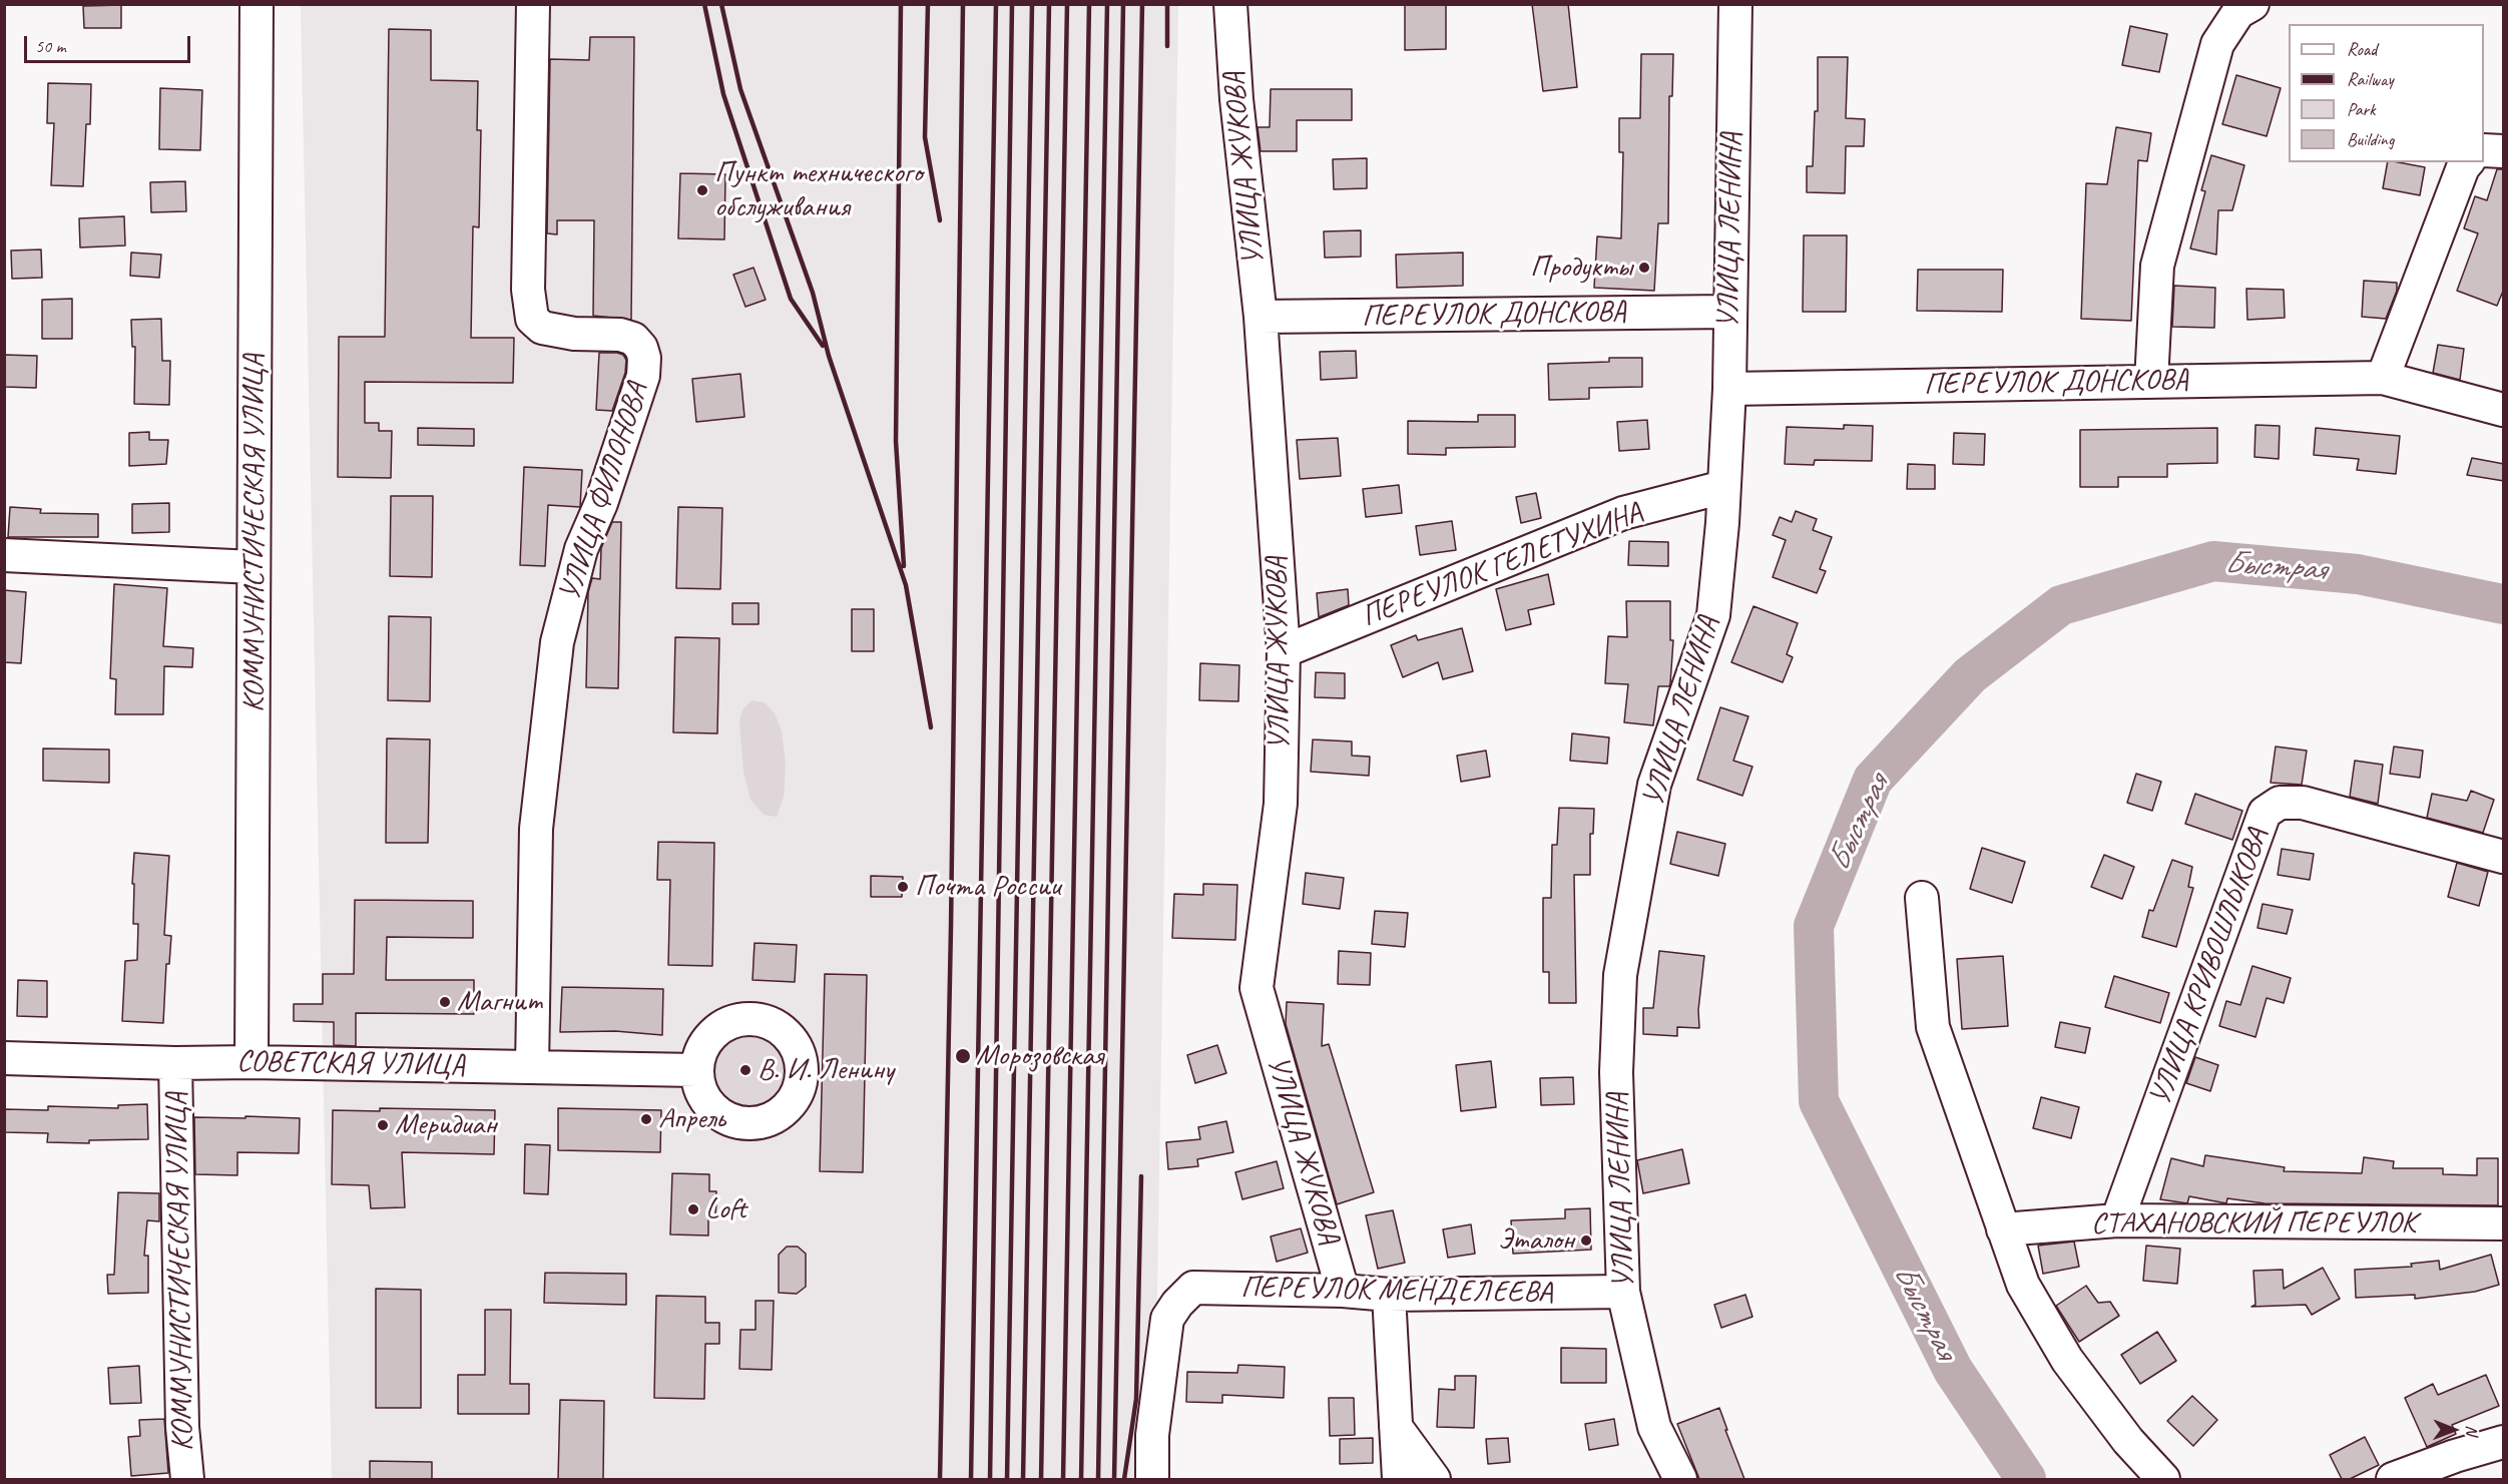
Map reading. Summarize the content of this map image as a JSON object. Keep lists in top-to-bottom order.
{
  "streets": {
    "street": [
      "УЛИЦА ЖУКОВА",
      "УЛИЦА ЛЕНИНА",
      "ПЕРЕУЛОК ДОНСКОВА",
      "УЛИЦА ФИЛОНОВА",
      "КОММУНИСТИЧЕСКАЯ УЛИЦА",
      "ПЕРЕУЛОК ГЕЛЕТУХИНА",
      "УЛИЦА КРИВОШЛЫКОВА",
      "СОВЕТСКАЯ УЛИЦА",
      "СТАХАНОВСКИЙ ПЕРЕУЛОК",
      "ПЕРЕУЛОК МЕНДЕЛЕЕВА"
    ]
  },
  "crossings": [
    ["УЛИЦА ЖУКОВА", "ПЕРЕУЛОК ДОНСКОВА"],
    ["УЛИЦА ЖУКОВА", "ПЕРЕУЛОК ГЕЛЕТУХИНА"],
    ["УЛИЦА ЖУКОВА", "ПЕРЕУЛОК МЕНДЕЛЕЕВА"],
    ["УЛИЦА ЛЕНИНА", "ПЕРЕУЛОК ДОНСКОВА"],
    ["УЛИЦА ЛЕНИНА", "ПЕРЕУЛОК ГЕЛЕТУХИНА"],
    ["УЛИЦА ЛЕНИНА", "ПЕРЕУЛОК МЕНДЕЛЕЕВА"],
    ["УЛИЦА ФИЛОНОВА", "СОВЕТСКАЯ УЛИЦА"],
    ["КОММУНИСТИЧЕСКАЯ УЛИЦА", "СОВЕТСКАЯ УЛИЦА"],
    ["УЛИЦА КРИВОШЛЫКОВА", "СТАХАНОВСКИЙ ПЕРЕУЛОК"]
  ],
  "water": ["Быстрая"],
  "places": [
    "Пункт технического обслуживания",
    "Продукты",
    "Почта России",
    "Магнит",
    "Морозовская",
    "В. И. Ленину",
    "Апрель",
    "Меридиан",
    "Loft",
    "Эталон"
  ],
  "legend": [
    "Road",
    "Railway",
    "Park",
    "Building"
  ],
  "scale_bar": "50 m",
  "north": "right"
}
